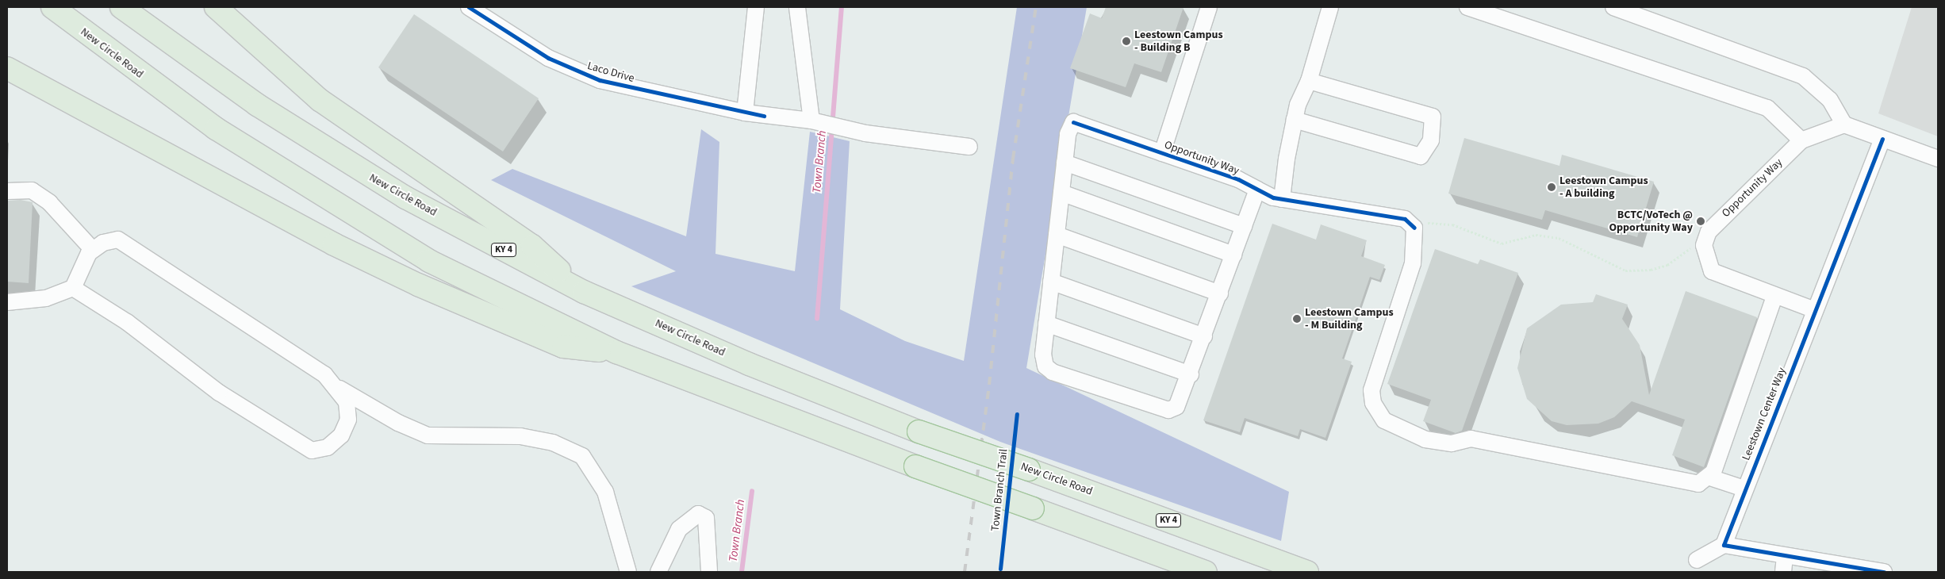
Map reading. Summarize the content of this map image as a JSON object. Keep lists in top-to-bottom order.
{
  "streets": {
    "highway": ["New Circle Road", "KY 4"],
    "street": ["Laco Drive", "Opportunity Way", "Leestown Center Way"],
    "cycle path": ["Town Branch Trail"]
  },
  "water": ["Town Branch"],
  "places": [
    "Leestown Campus - Building B",
    "Leestown Campus - A building",
    "BCTC/VoTech @ Opportunity Way",
    "Leestown Campus - M Building"
  ]
}
